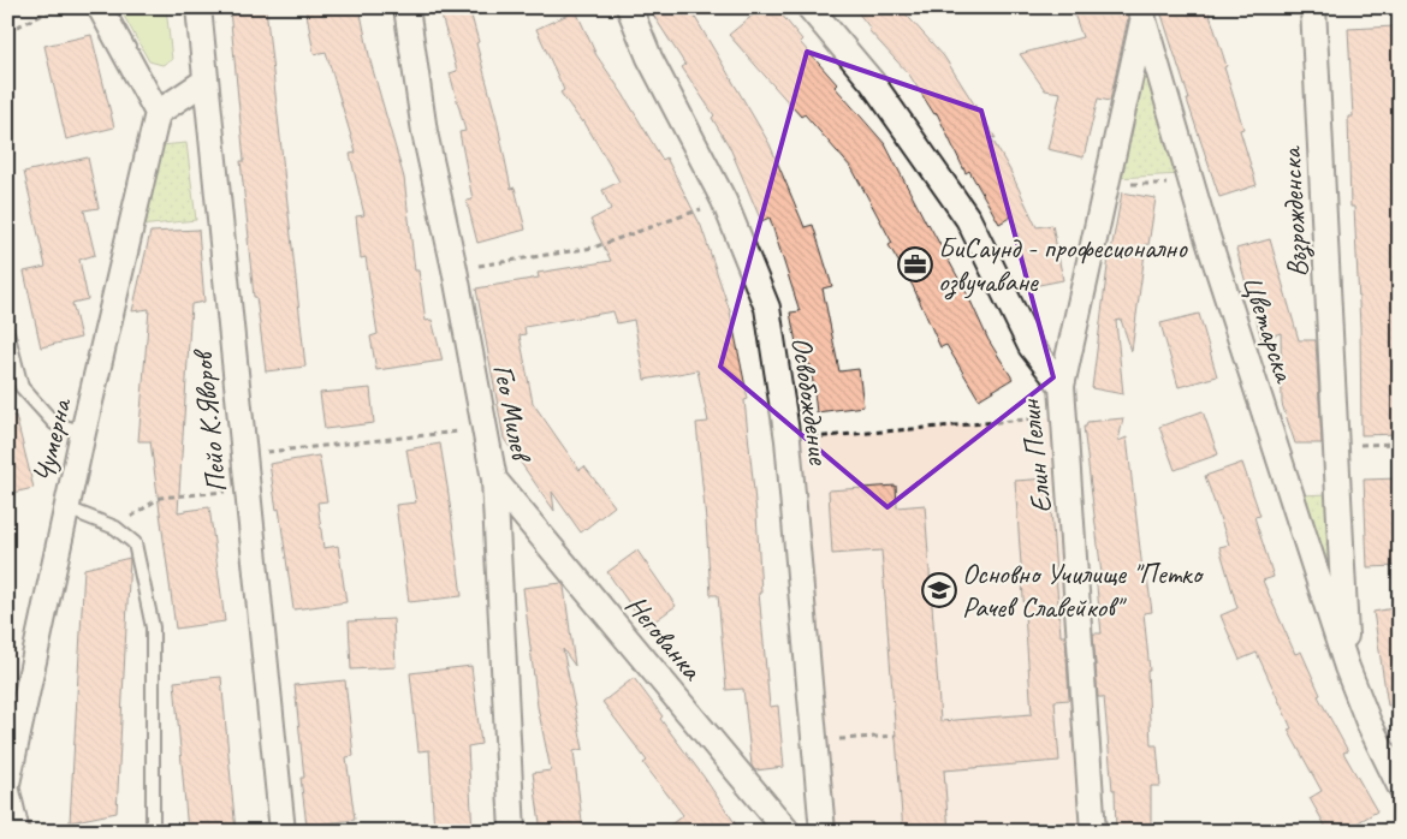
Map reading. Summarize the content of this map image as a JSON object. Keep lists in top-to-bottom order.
{
  "streets": {
    "street": [
      "Възрожденска",
      "Цветарска",
      "Освобождение",
      "Гео Милев",
      "Пейо К.Яворов",
      "Чумерна",
      "Елин Пелин",
      "Негованка"
    ]
  },
  "crossings": [
    ["Възрожденска", "Цветарска"],
    ["Гео Милев", "Негованка"]
  ],
  "places": {
    "office": ["БиСаунд - професионално озвучаване"],
    "school or university": ["Основно Училище \"Петко Рачев Славейков\""]
  }
}
